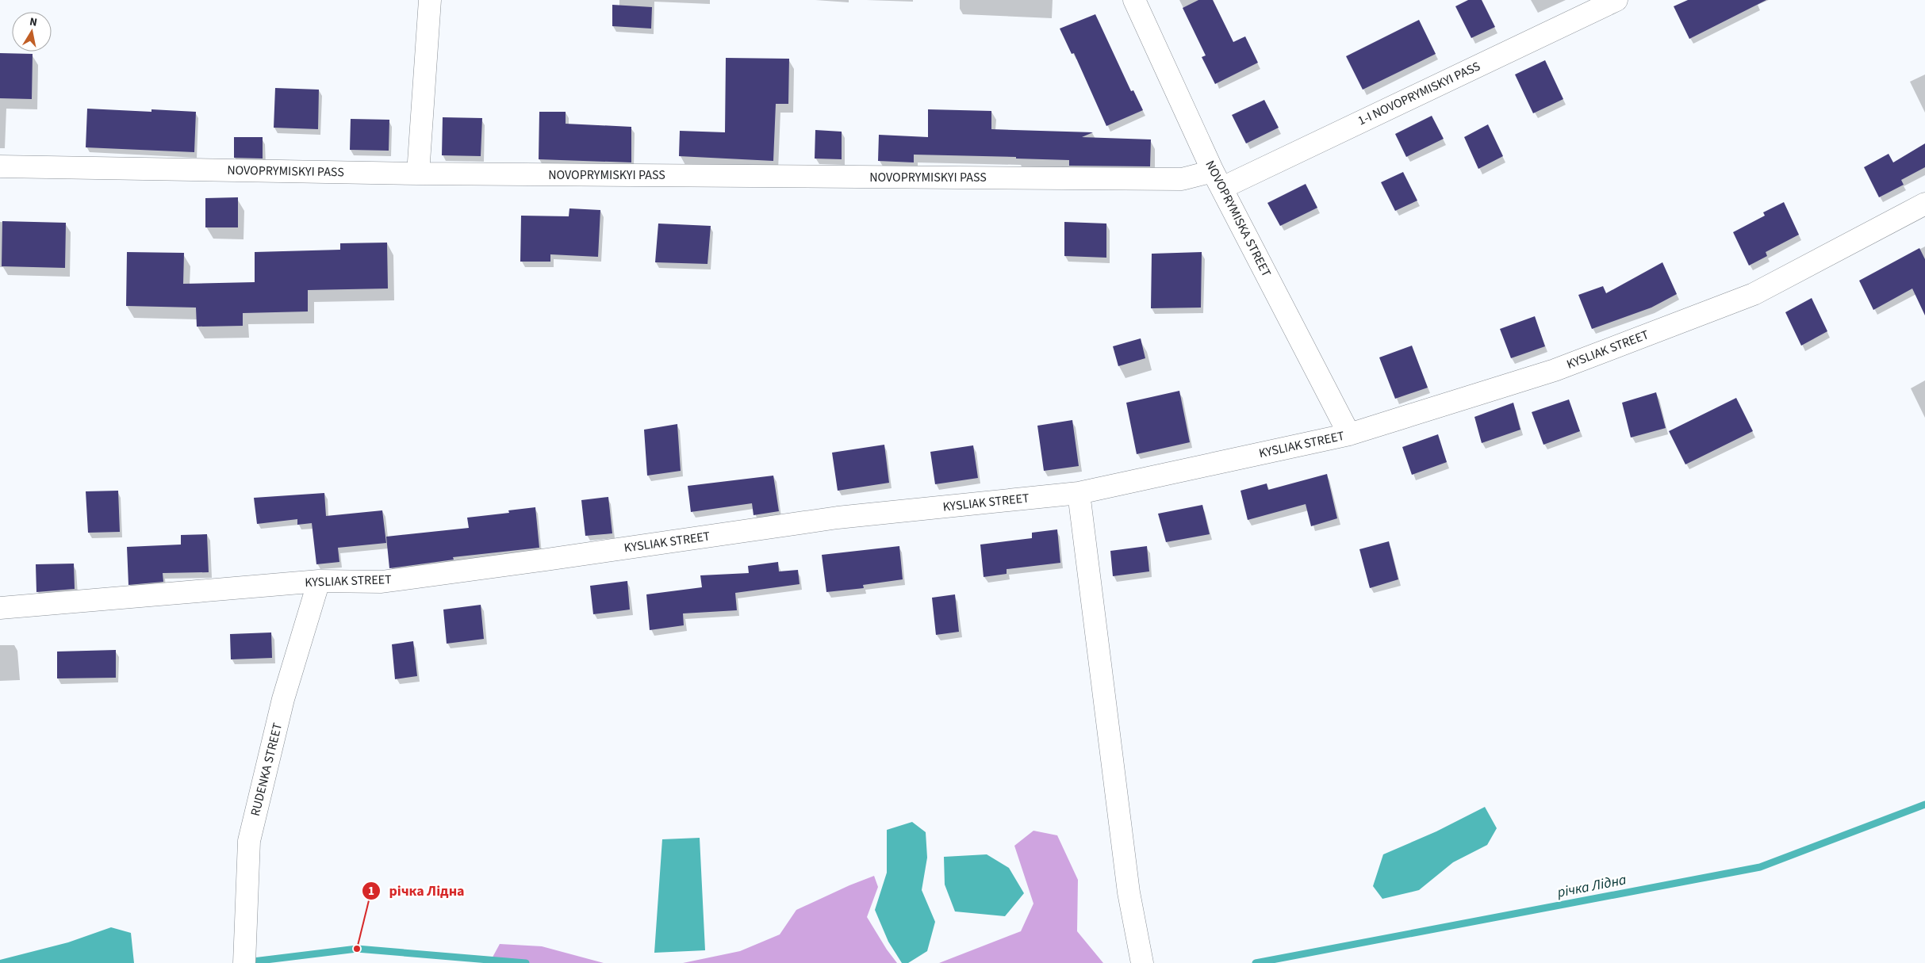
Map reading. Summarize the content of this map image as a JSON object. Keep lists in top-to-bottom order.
{
  "streets": {
    "street": [
      "1-I NOVOPRYMISKYI PASS",
      "NOVOPRYMISKYI PASS",
      "NOVOPRYMISKA STREET",
      "KYSLIAK STREET",
      "RUDENKA STREET"
    ]
  },
  "crossings": [
    ["1-I NOVOPRYMISKYI PASS", "NOVOPRYMISKYI PASS"],
    ["1-I NOVOPRYMISKYI PASS", "NOVOPRYMISKA STREET"],
    ["NOVOPRYMISKYI PASS", "NOVOPRYMISKA STREET"],
    ["NOVOPRYMISKA STREET", "KYSLIAK STREET"],
    ["KYSLIAK STREET", "RUDENKA STREET"]
  ],
  "water": ["річка Лідна"],
  "places": ["річка Лідна"],
  "north": "top"
}
